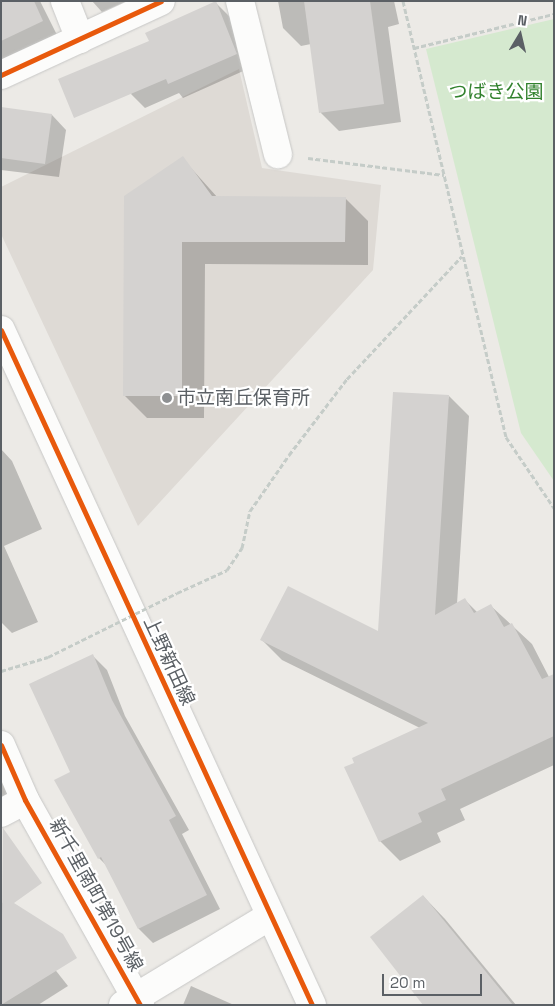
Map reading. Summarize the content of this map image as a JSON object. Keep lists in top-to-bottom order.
{
  "streets": {
    "street": ["上野新田線", "新千里南町第19号線"]
  },
  "parks": ["つばき公園"],
  "places": ["市立南丘保育所"],
  "scale_bar": "20 m",
  "north": "top"
}
